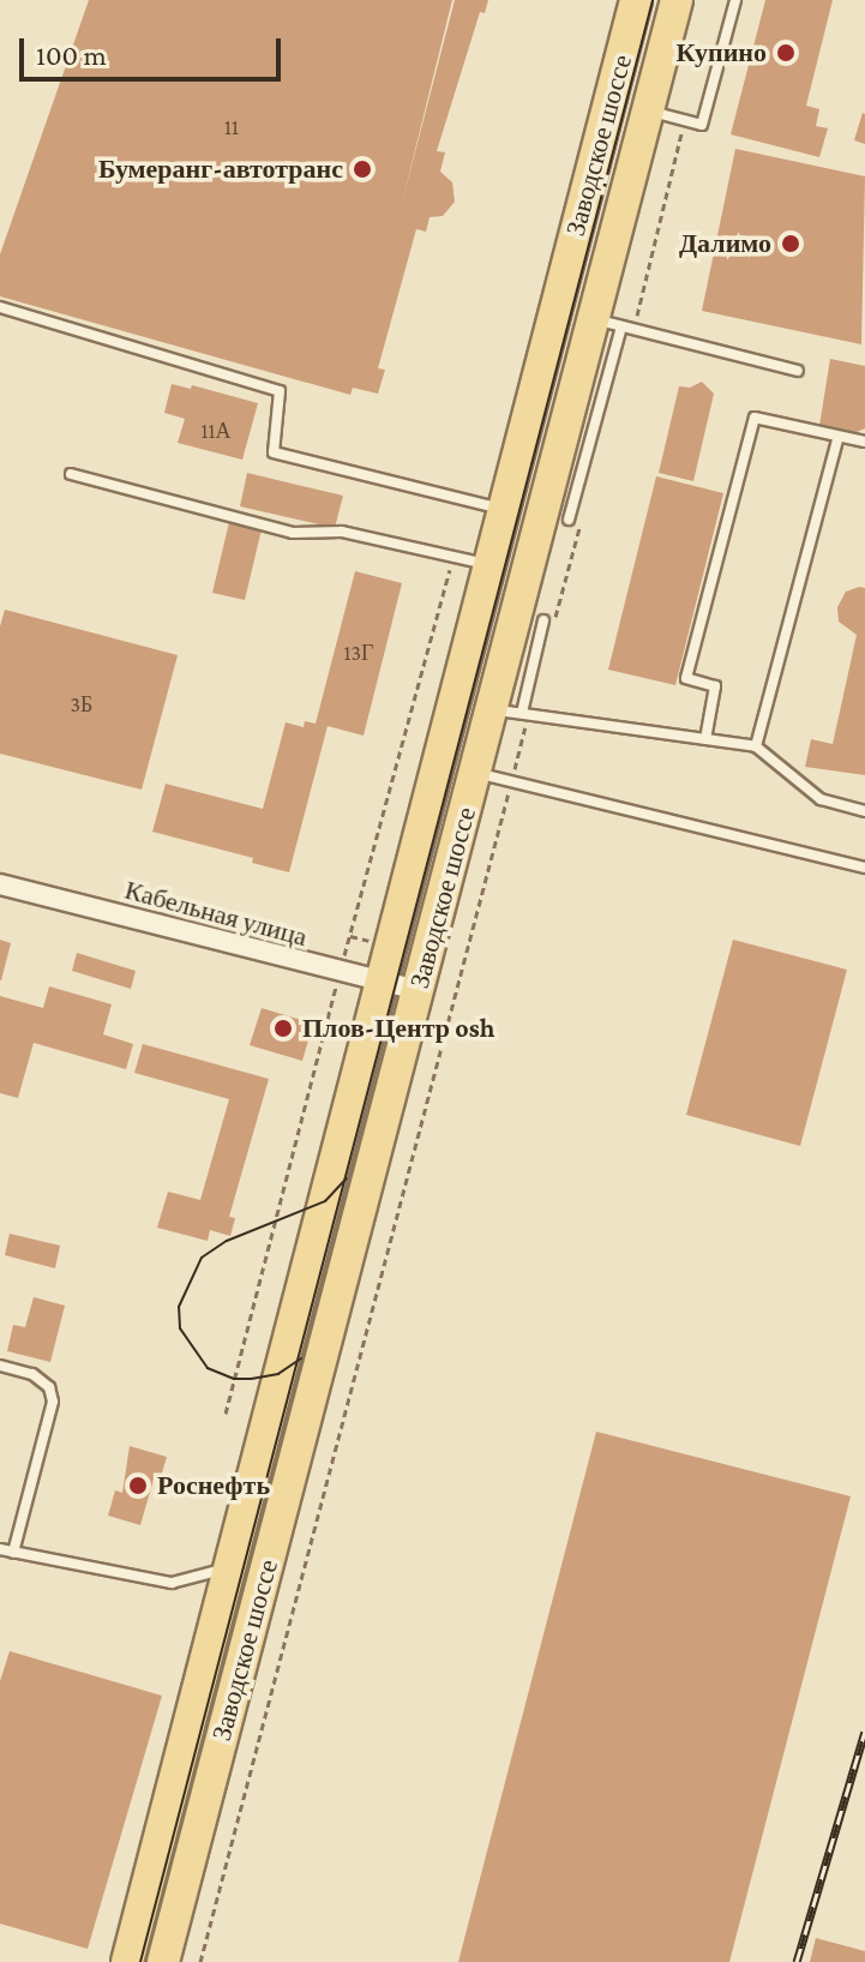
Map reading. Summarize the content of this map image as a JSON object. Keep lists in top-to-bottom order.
{
  "streets": {
    "main road": ["Заводское шоссе"],
    "street": ["Кабельная улица"]
  },
  "crossings": [
    ["Заводское шоссе", "Кабельная улица"]
  ],
  "places": [
    "Купино",
    "Бумеранг-автотранс",
    "Далимо",
    "Плов-Центр osh",
    "Роснефть"
  ],
  "house_numbers": [
    "11",
    "11А",
    "13Г",
    "3Б"
  ],
  "scale_bar": "100 m"
}
